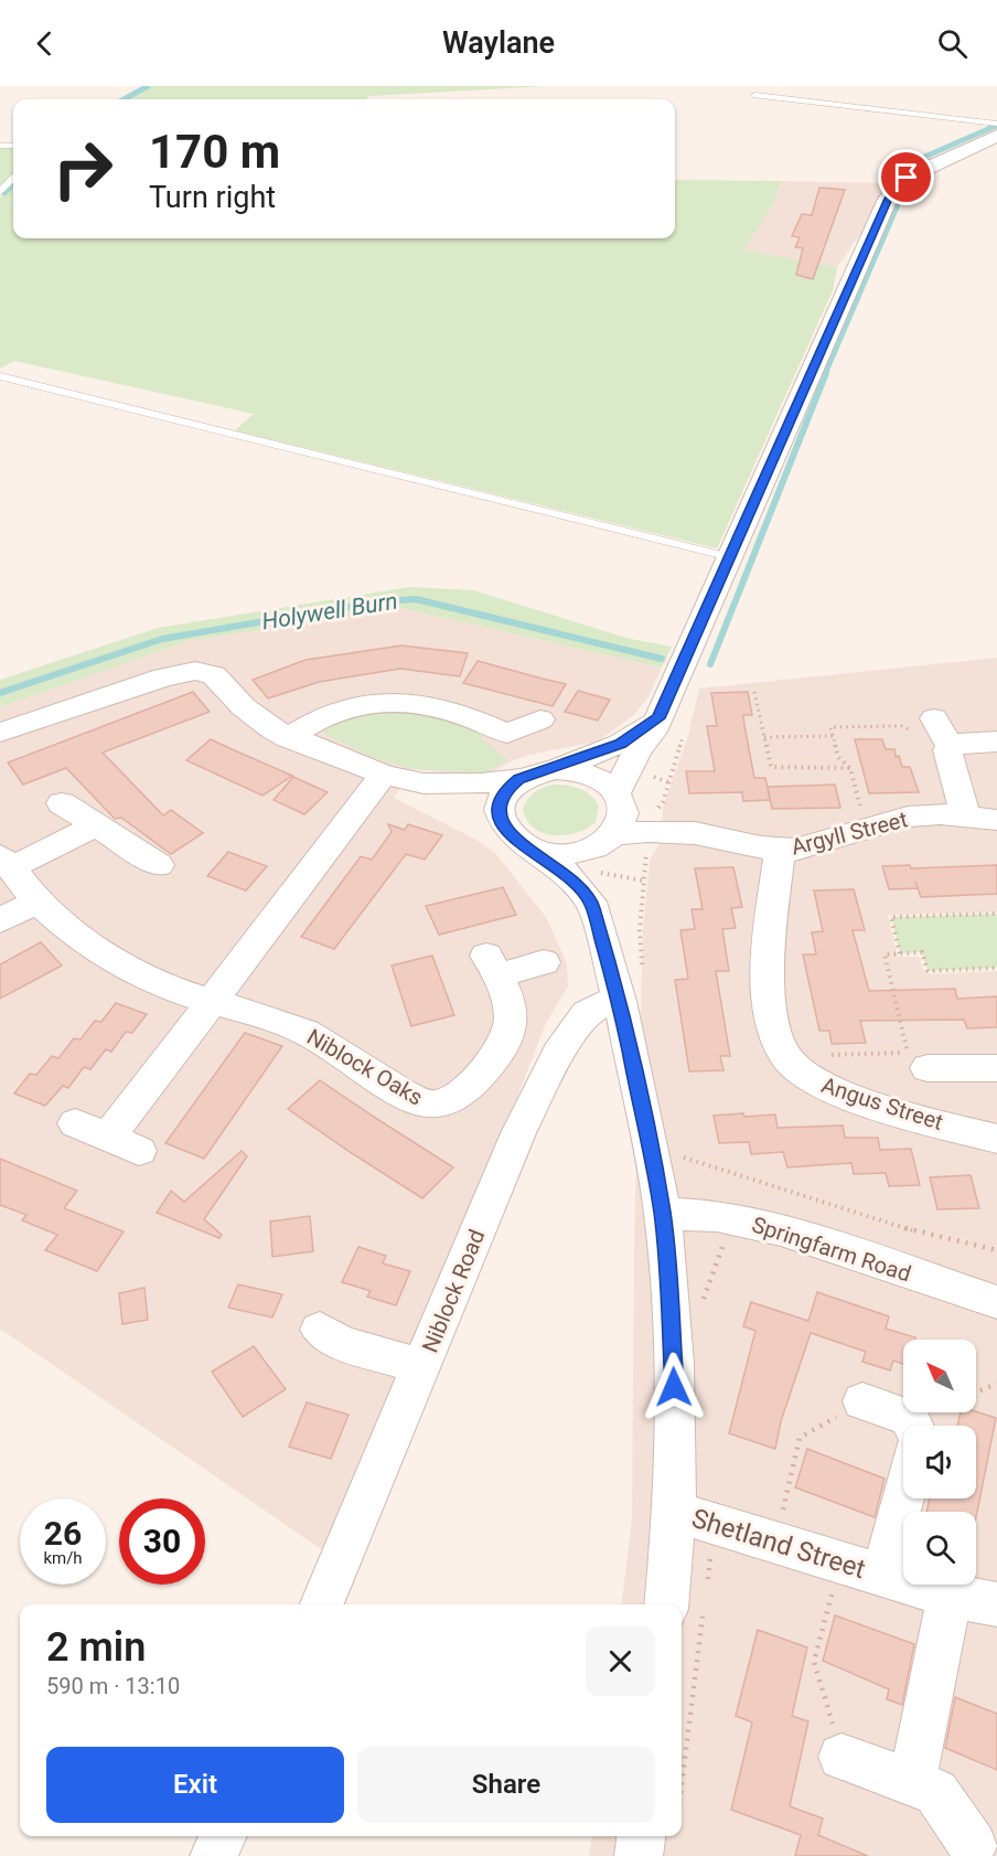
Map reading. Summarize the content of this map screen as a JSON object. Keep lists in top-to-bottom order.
{
  "streets": {
    "street": [
      "Argyll Street",
      "Niblock Oaks",
      "Angus Street",
      "Springfarm Road",
      "Niblock Road",
      "Shetland Street"
    ]
  },
  "water": ["Holywell Burn"],
  "north": "top left",
  "page": {
    "header": "Waylane",
    "turn": ["170 m", "Turn right"],
    "speed": "26 km/h",
    "limit": "30",
    "heading": ["2 min", "590 m · 13:10"],
    "buttons": ["Exit", "Share"]
  }
}
